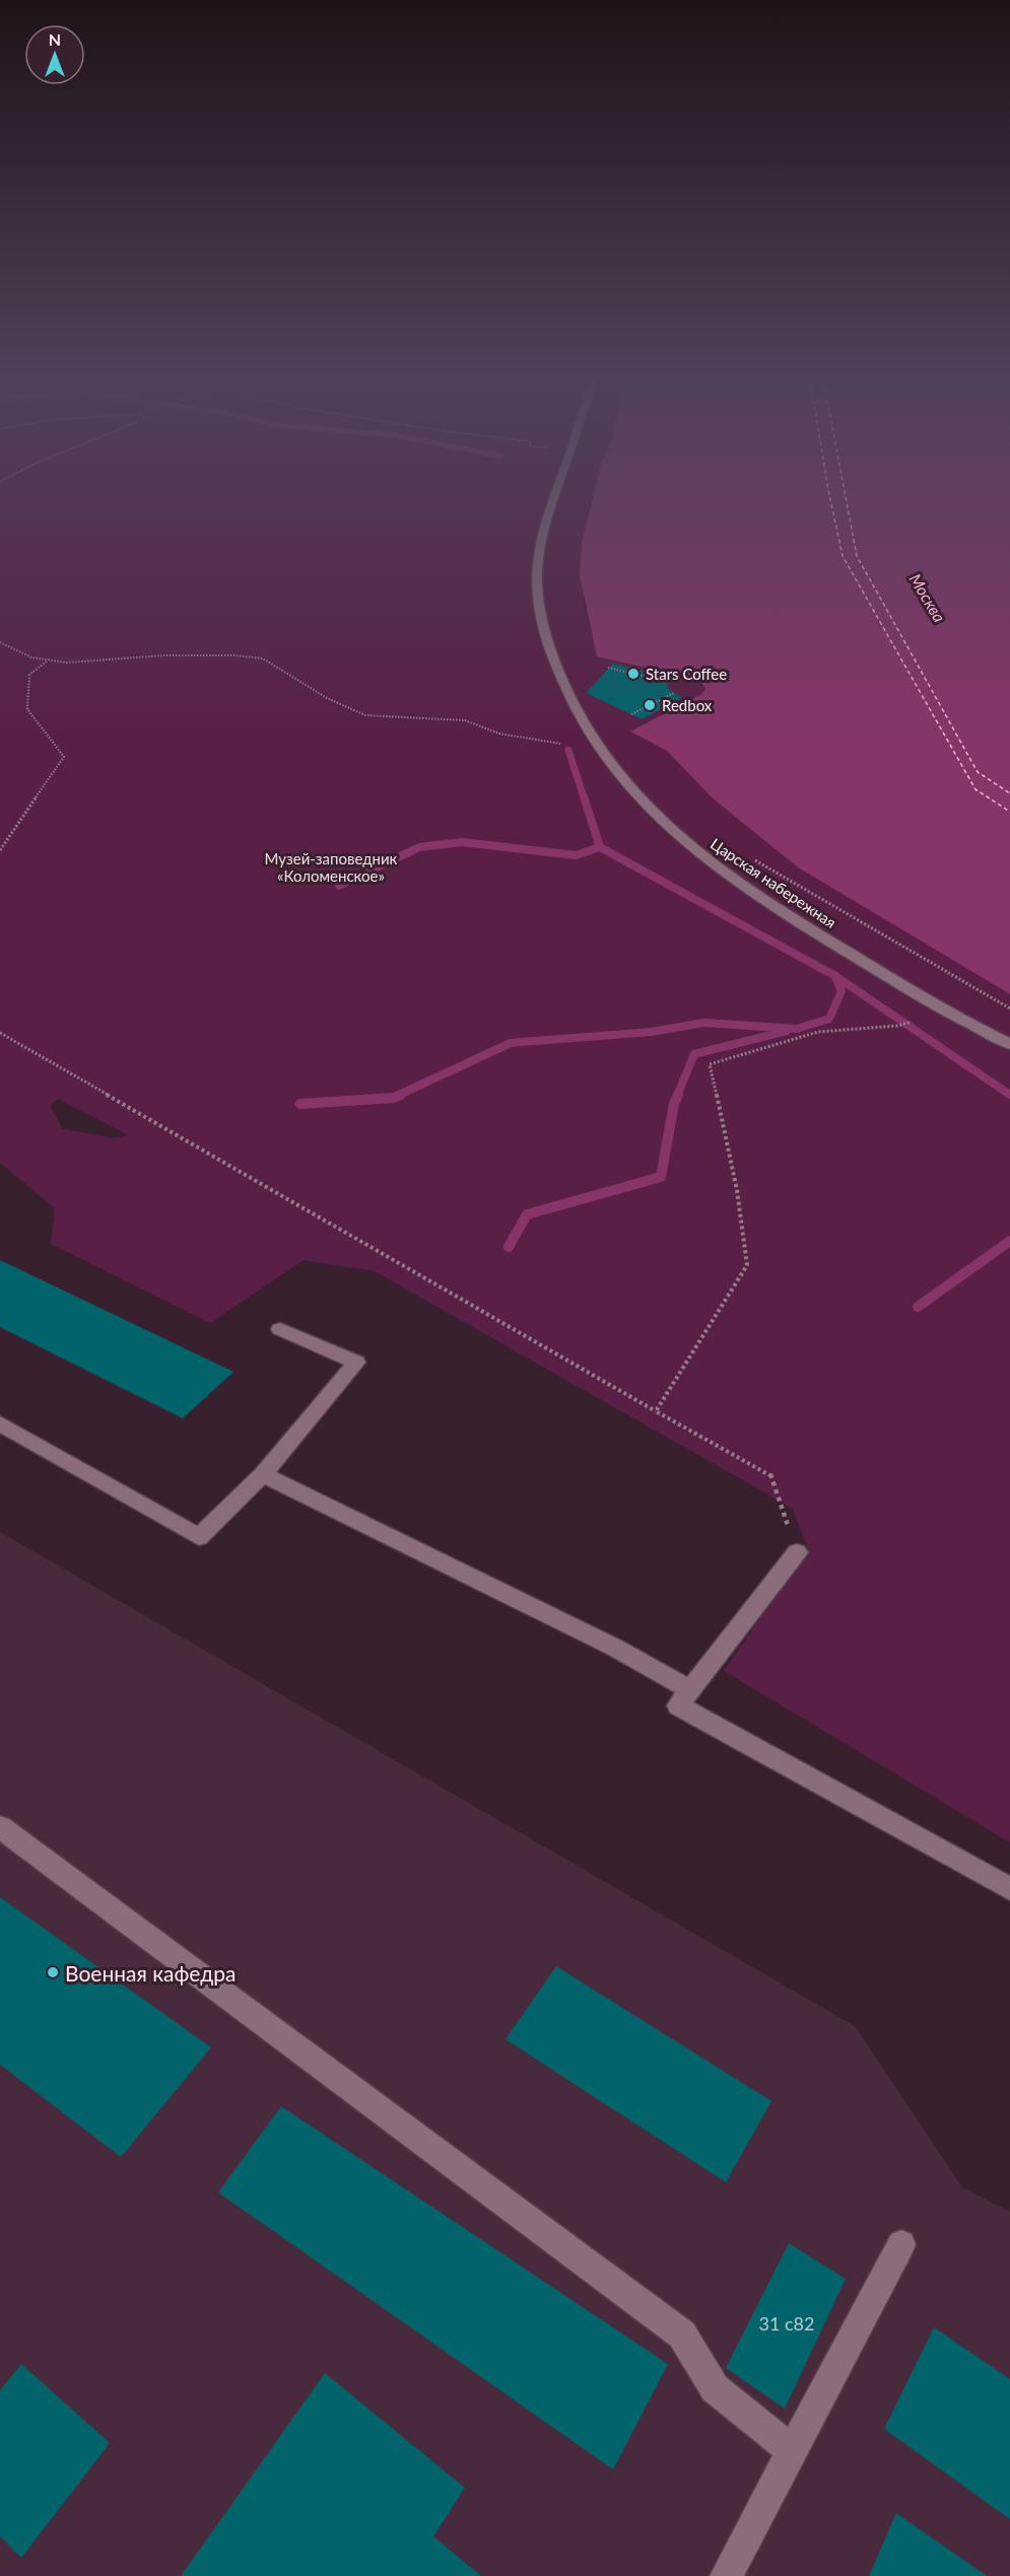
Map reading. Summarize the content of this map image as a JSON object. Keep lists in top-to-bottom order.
{
  "streets": {
    "street": ["Царская набережная"]
  },
  "water": ["Москва"],
  "parks": ["Музей-заповедник «Коломенское»"],
  "places": ["Stars Coffee", "Redbox", "Военная кафедра"],
  "house_numbers": ["31 с82"],
  "north": "top"
}
